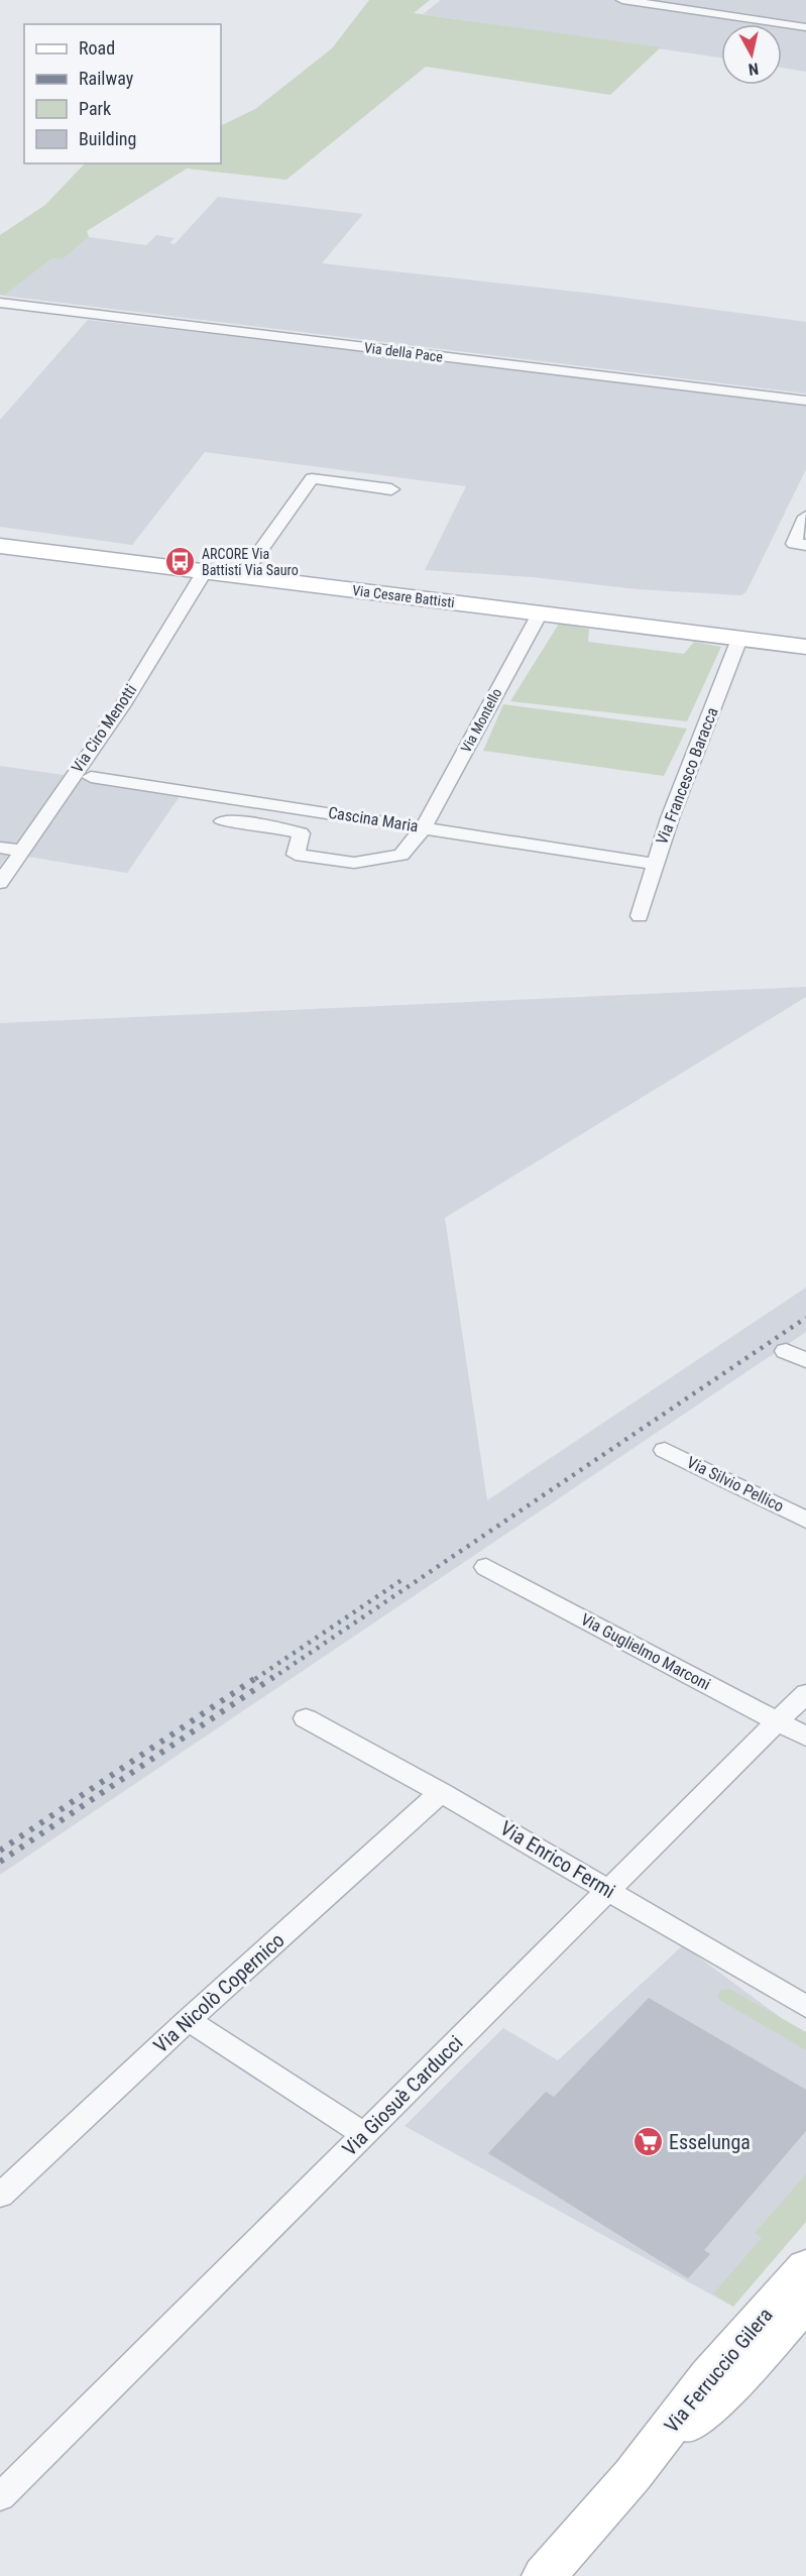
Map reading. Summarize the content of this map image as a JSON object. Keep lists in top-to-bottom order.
{
  "streets": {
    "street": [
      "Via della Pace",
      "Via Cesare Battisti",
      "Via Montello",
      "Via Ciro Menotti",
      "Via Francesco Baracca",
      "Cascina Maria",
      "Via Silvio Pellico",
      "Via Guglielmo Marconi",
      "Via Enrico Fermi",
      "Via Nicolò Copernico",
      "Via Giosuè Carducci",
      "Via Ferruccio Gilera"
    ]
  },
  "crossings": [
    ["Via Cesare Battisti", "Via Montello"],
    ["Via Cesare Battisti", "Via Ciro Menotti"],
    ["Via Cesare Battisti", "Via Francesco Baracca"],
    ["Via Montello", "Cascina Maria"],
    ["Via Francesco Baracca", "Cascina Maria"],
    ["Via Guglielmo Marconi", "Via Giosuè Carducci"],
    ["Via Enrico Fermi", "Via Nicolò Copernico"],
    ["Via Enrico Fermi", "Via Giosuè Carducci"]
  ],
  "places": {
    "bus stop": ["ARCORE Via Battisti Via Sauro"],
    "supermarket": ["Esselunga"]
  },
  "legend": [
    "Road",
    "Railway",
    "Park",
    "Building"
  ],
  "north": "bottom"
}
